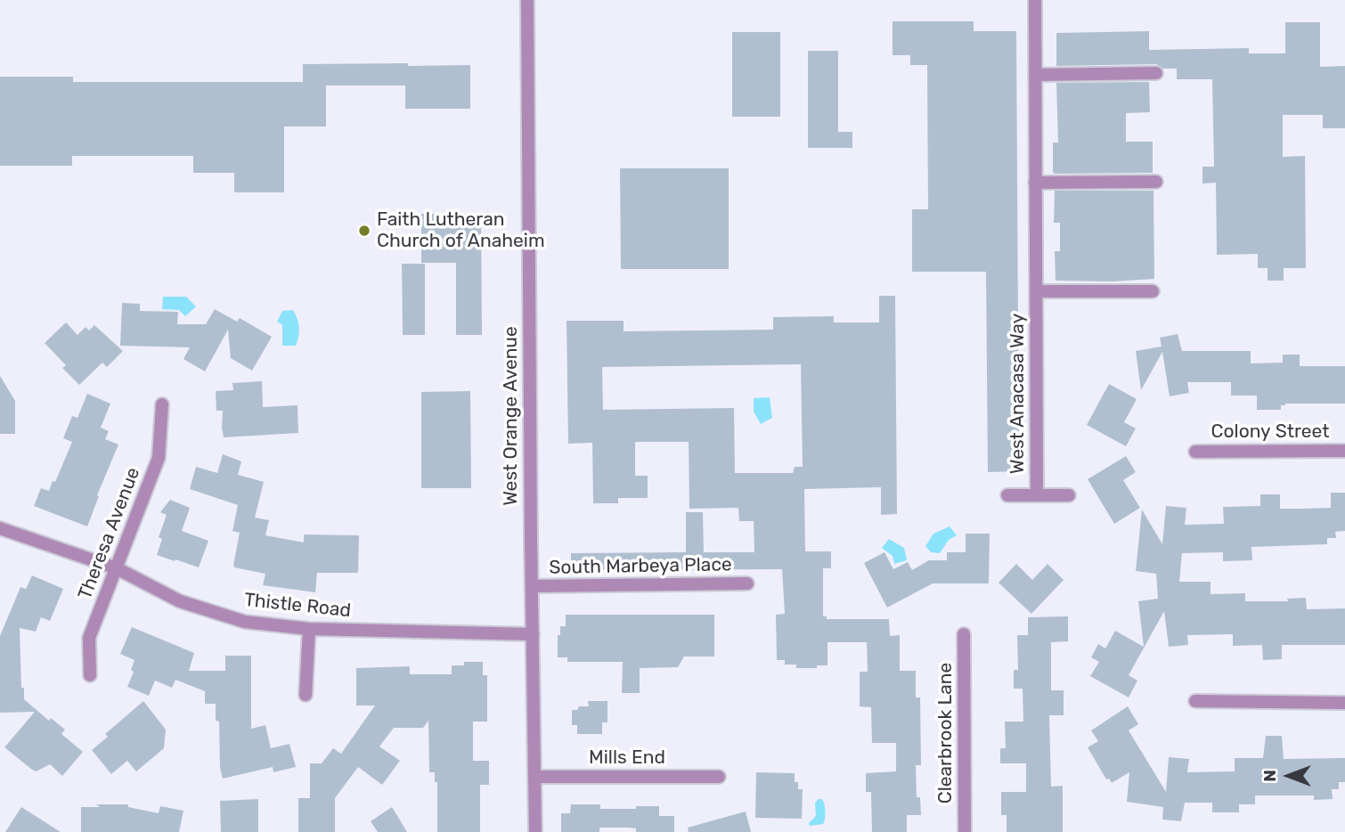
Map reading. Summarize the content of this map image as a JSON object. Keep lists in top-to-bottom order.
{
  "streets": {
    "street": [
      "West Anacasa Way",
      "West Orange Avenue",
      "Colony Street",
      "Theresa Avenue",
      "South Marbeya Place",
      "Thistle Road",
      "Clearbrook Lane",
      "Mills End"
    ]
  },
  "crossings": [
    ["West Orange Avenue", "South Marbeya Place"],
    ["West Orange Avenue", "Thistle Road"],
    ["West Orange Avenue", "Mills End"],
    ["Theresa Avenue", "Thistle Road"]
  ],
  "places": ["Faith Lutheran Church of Anaheim"],
  "north": "left"
}
